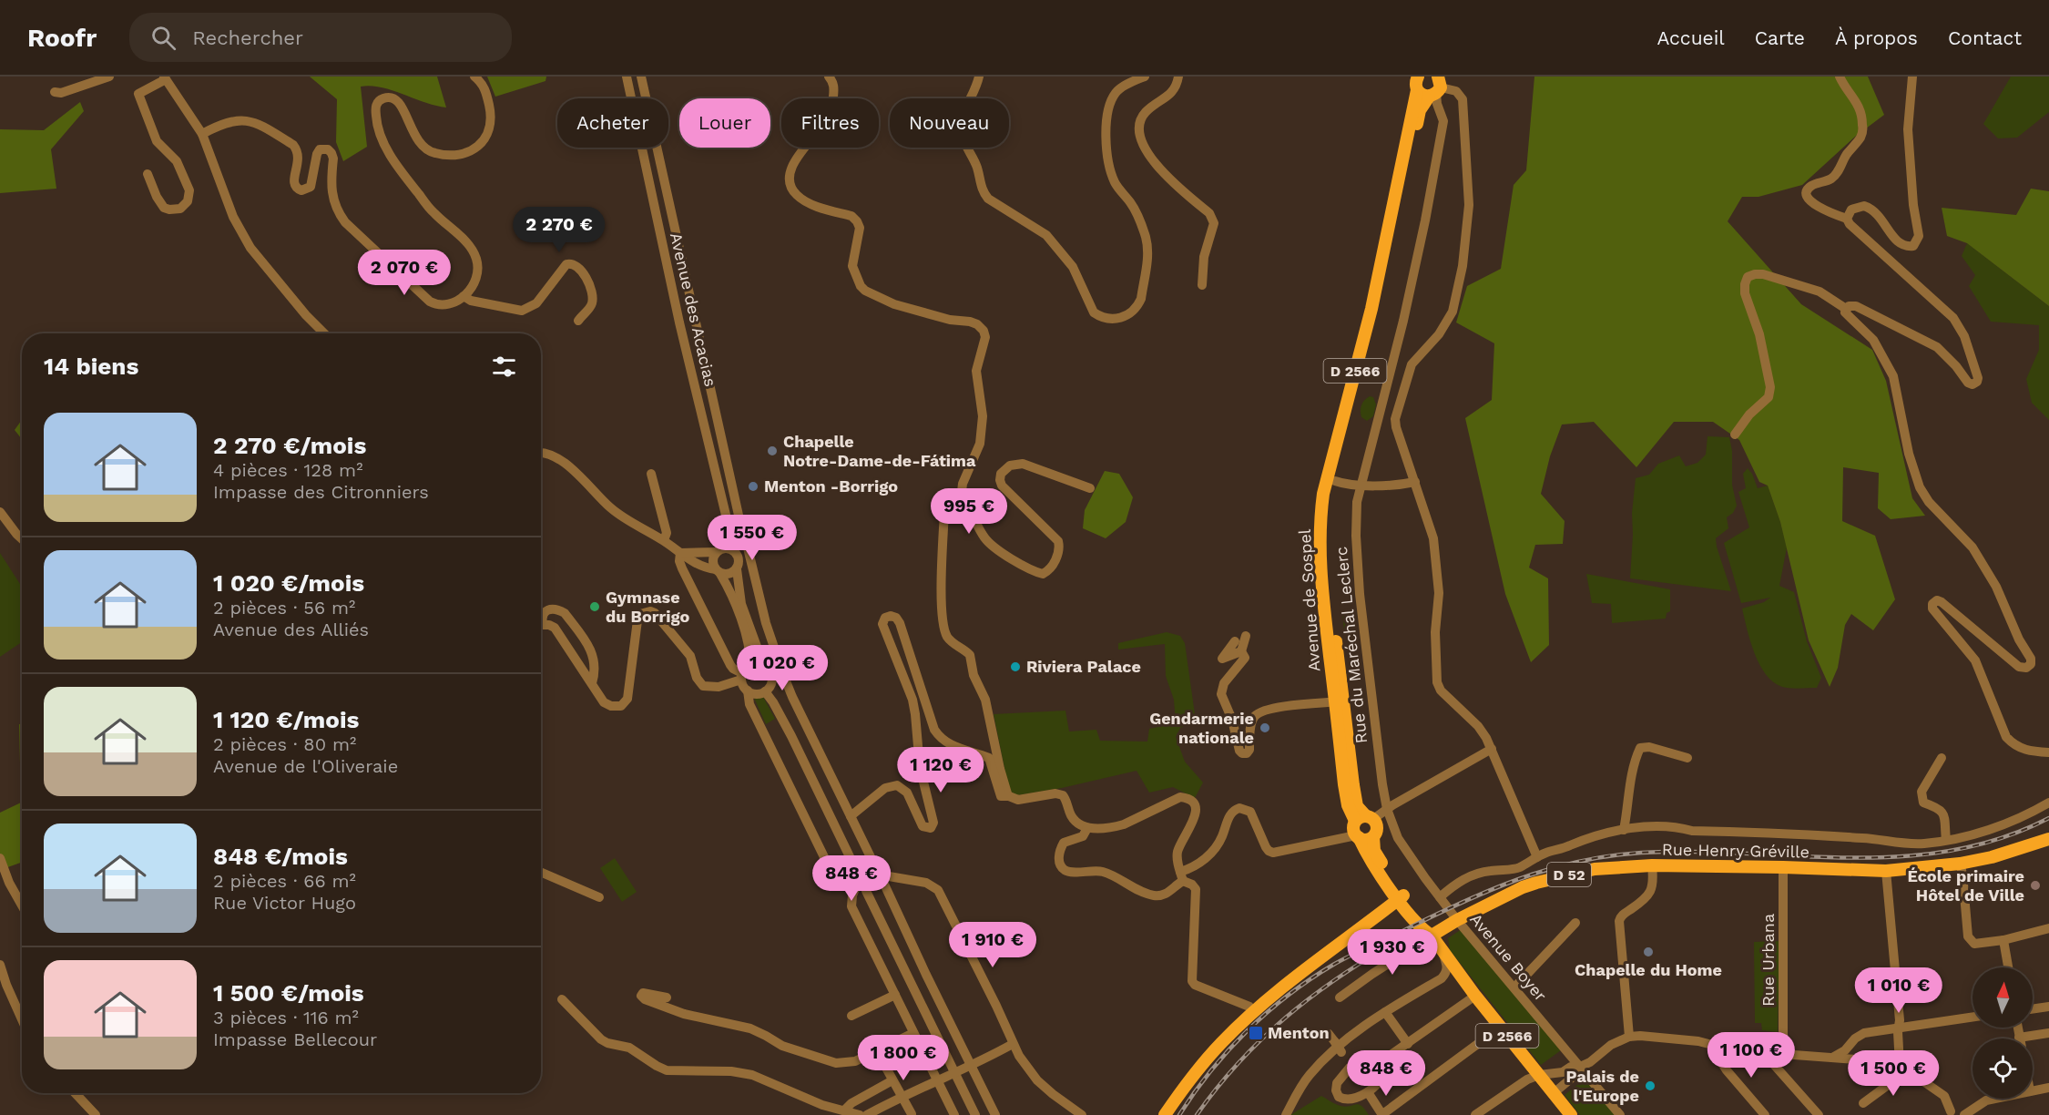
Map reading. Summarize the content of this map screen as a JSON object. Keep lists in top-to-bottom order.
{
  "streets": {
    "main road": [
      "D 2566",
      "Avenue de Sospel",
      "Rue Henry Gréville",
      "D 52"
    ],
    "street": [
      "Avenue des Acacias",
      "Rue du Maréchal Leclerc",
      "Avenue Boyer",
      "Rue Urbana"
    ]
  },
  "crossings": [
    ["D 2566", "Avenue de Sospel"],
    ["D 2566", "Rue Henry Gréville"],
    ["Avenue de Sospel", "Rue du Maréchal Leclerc"],
    ["Rue du Maréchal Leclerc", "Avenue Boyer"],
    ["Rue Henry Gréville", "Avenue Boyer"],
    ["Rue Henry Gréville", "Rue Urbana"]
  ],
  "places": {
    "other": [
      "Chapelle Notre-Dame-de-Fátima",
      "Menton -Borrigo",
      "Gymnase du Borrigo",
      "Riviera Palace",
      "Gendarmerie nationale",
      "École primaire Hôtel de Ville",
      "Chapelle du Home",
      "Palais de l'Europe"
    ],
    "transit": ["Menton"]
  },
  "north": "top",
  "page": {
    "header": "Roofr",
    "search": "Rechercher",
    "nav": [
      "Accueil",
      "Carte",
      "À propos",
      "Contact"
    ],
    "chip": [
      "Acheter",
      "Louer",
      "Filtres",
      "Nouveau"
    ],
    "price": [
      "2 270 €",
      "2 070 €",
      "995 €",
      "1 550 €",
      "1 020 €",
      "1 120 €",
      "848 €",
      "1 910 €",
      "1 930 €",
      "1 010 €",
      "1 100 €",
      "1 800 €",
      "848 €",
      "1 500 €"
    ],
    "heading": "14 biens",
    "list": [
      {
        "name": "2 270 €/mois",
        "note": "4 pièces · 128 m² · Impasse des Citronniers"
      },
      {
        "name": "1 020 €/mois",
        "note": "2 pièces · 56 m² · Avenue des Alliés"
      },
      {
        "name": "1 120 €/mois",
        "note": "2 pièces · 80 m² · Avenue de l'Oliveraie"
      },
      {
        "name": "848 €/mois",
        "note": "2 pièces · 66 m² · Rue Victor Hugo"
      },
      {
        "name": "1 500 €/mois",
        "note": "3 pièces · 116 m² · Impasse Bellecour"
      }
    ]
  }
}
